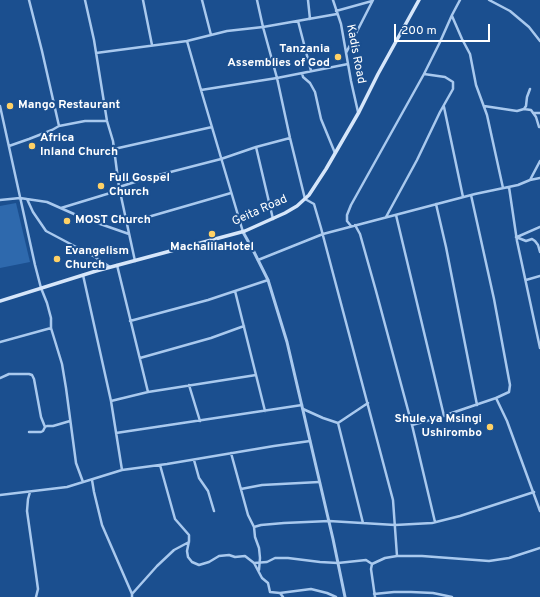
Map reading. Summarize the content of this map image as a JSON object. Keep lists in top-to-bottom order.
{
  "streets": {
    "main road": ["Geita Road"],
    "street": ["Kadis Road"]
  },
  "crossings": [
    ["Kadis Road", "Geita Road"]
  ],
  "places": [
    "Tanzania Assemblies of God",
    "Mango Restaurant",
    "Africa Inland Church",
    "Full Gospel Church",
    "MOST Church",
    "MachalilaHotel",
    "Evangelism Church",
    "Shule ya Msingi Ushirombo"
  ],
  "scale_bar": "200 m"
}
